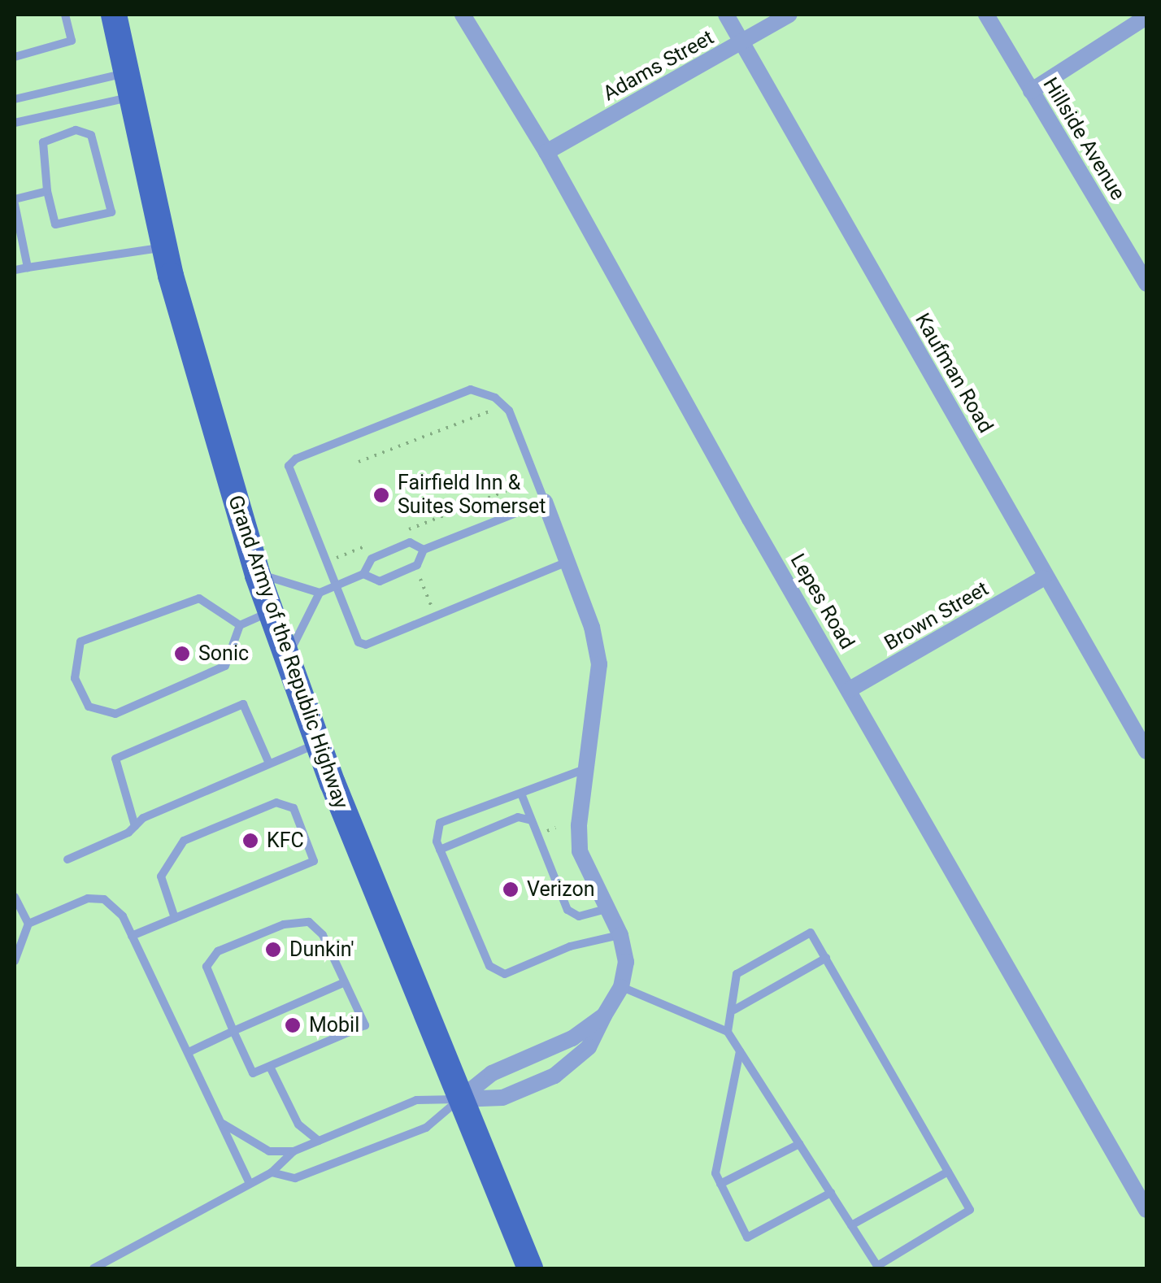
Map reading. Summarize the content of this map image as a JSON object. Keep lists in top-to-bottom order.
{
  "streets": {
    "main road": ["Grand Army of the Republic Highway"],
    "street": [
      "Adams Street",
      "Hillside Avenue",
      "Kaufman Road",
      "Lepes Road",
      "Brown Street"
    ]
  },
  "crossings": [
    ["Adams Street", "Kaufman Road"],
    ["Adams Street", "Lepes Road"],
    ["Kaufman Road", "Brown Street"],
    ["Lepes Road", "Brown Street"]
  ],
  "places": [
    "Fairfield Inn & Suites Somerset",
    "Sonic",
    "KFC",
    "Verizon",
    "Dunkin'",
    "Mobil"
  ]
}
